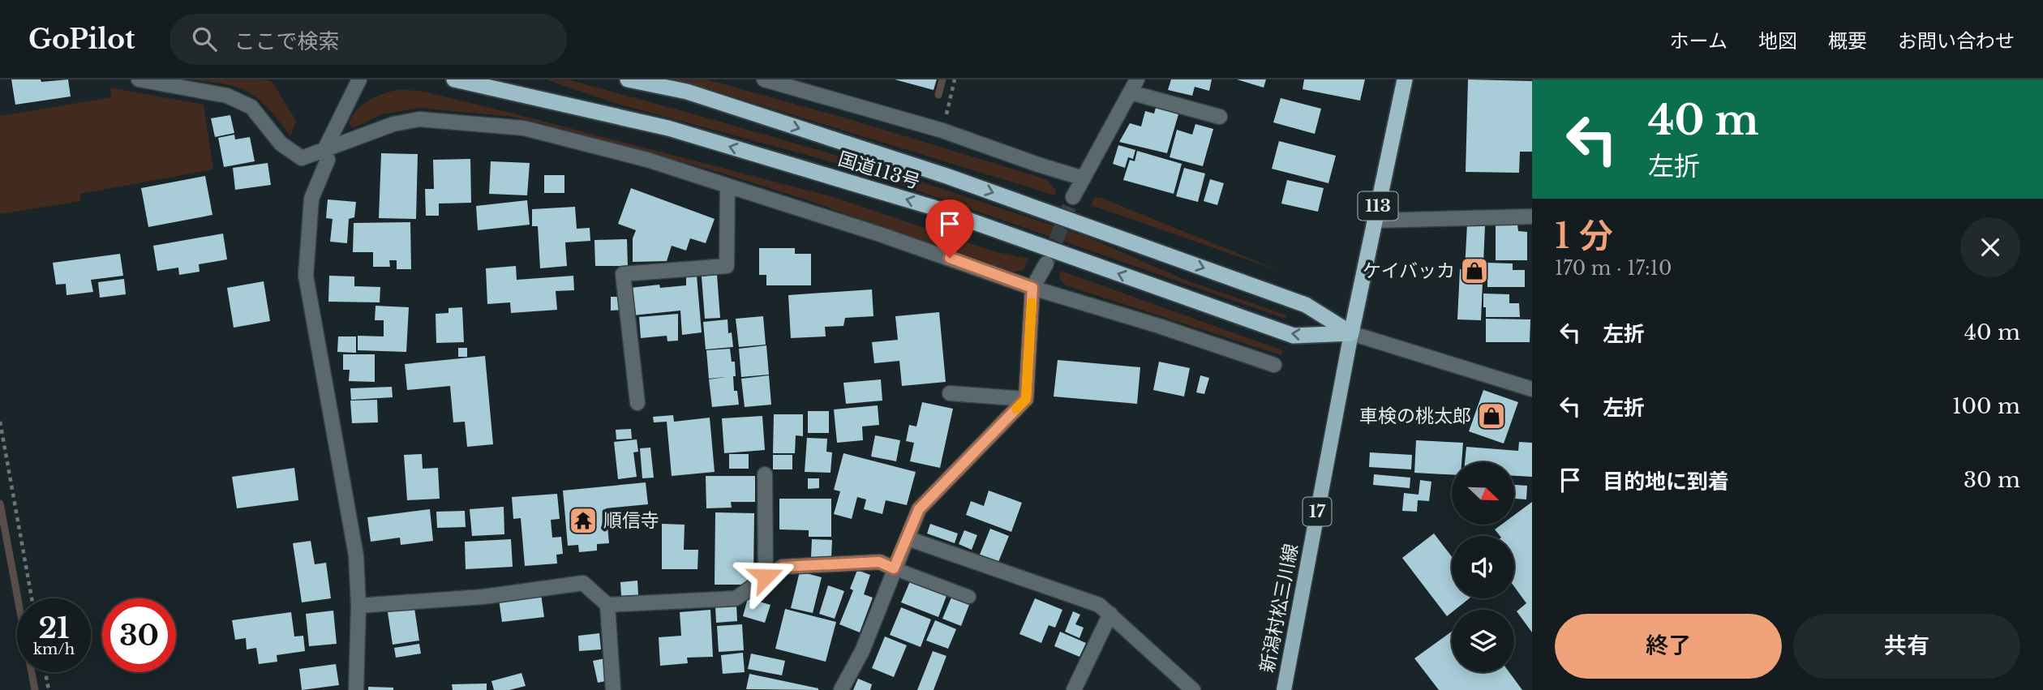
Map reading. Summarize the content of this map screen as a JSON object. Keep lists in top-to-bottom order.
{
  "streets": {
    "highway": ["国道113号", "113"],
    "main road": ["17", "新潟村松三川線"]
  },
  "crossings": [
    ["国道113号", "113"],
    ["国道113号", "新潟村松三川線"],
    ["113", "新潟村松三川線"]
  ],
  "places": {
    "shop": ["ケイバッカ", "車検の桃太郎"],
    "temple": ["順信寺"]
  },
  "north": "bottom right",
  "page": {
    "header": "GoPilot",
    "search": "ここで検索",
    "nav": [
      "ホーム",
      "地図",
      "概要",
      "お問い合わせ"
    ],
    "turn": ["40 m", "左折"],
    "heading": ["1 分", "170 m · 17:10"],
    "list": [
      {
        "name": "左折",
        "value": "40 m"
      },
      {
        "name": "左折",
        "value": "100 m"
      },
      {
        "name": "目的地に到着",
        "value": "30 m"
      }
    ],
    "speed": "21 km/h",
    "limit": "30",
    "buttons": ["終了", "共有"]
  }
}
